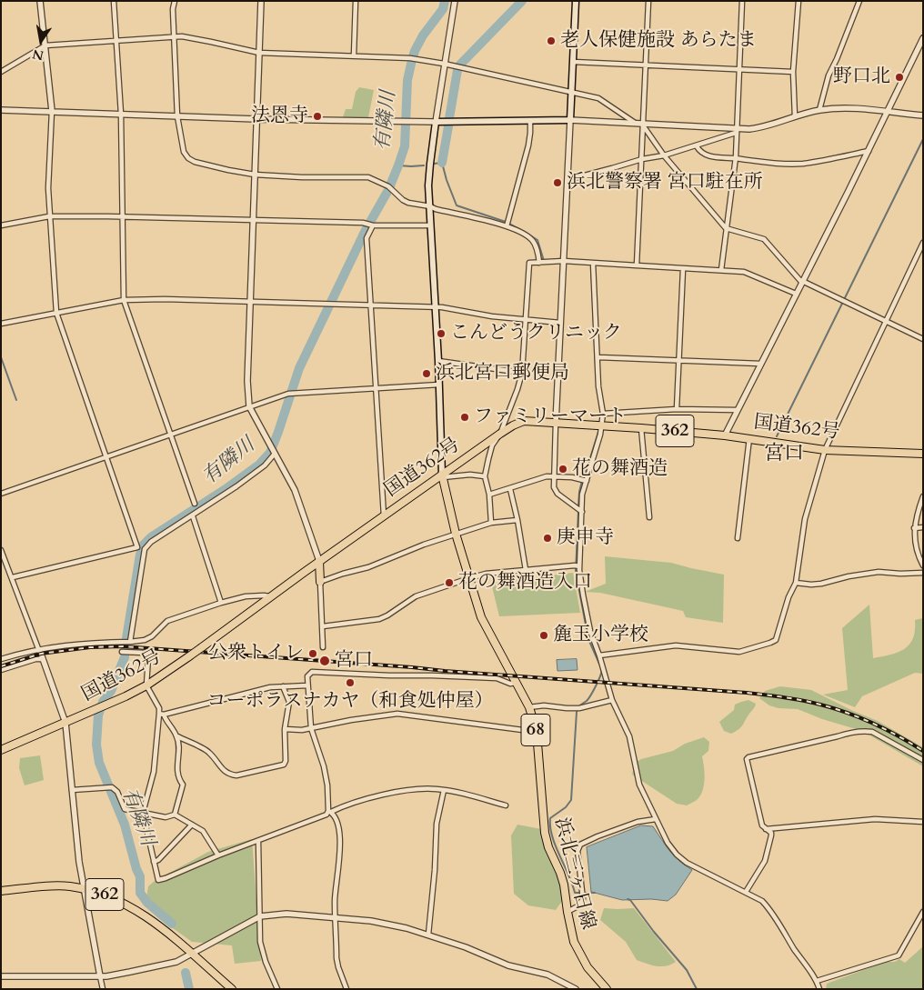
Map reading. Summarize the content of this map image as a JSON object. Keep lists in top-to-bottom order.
{
  "streets": {
    "main road": [
      "国道362号",
      "362",
      "68",
      "浜北三ヶ日線"
    ]
  },
  "crossings": [
    ["国道362号", "浜北三ヶ日線"]
  ],
  "districts": ["宮口"],
  "water": ["有隣川"],
  "places": [
    "老人保健施設 あらたま",
    "野口北",
    "法恩寺",
    "浜北警察署 宮口駐在所",
    "こんどうクリニック",
    "浜北宮口郵便局",
    "ファミリーマート",
    "花の舞酒造",
    "庚申寺",
    "花の舞酒造入口",
    "麁玉小学校",
    "公衆トイレ",
    "宮口",
    "コーポラスナカヤ（和食処仲屋）"
  ],
  "north": "bottom"
}
